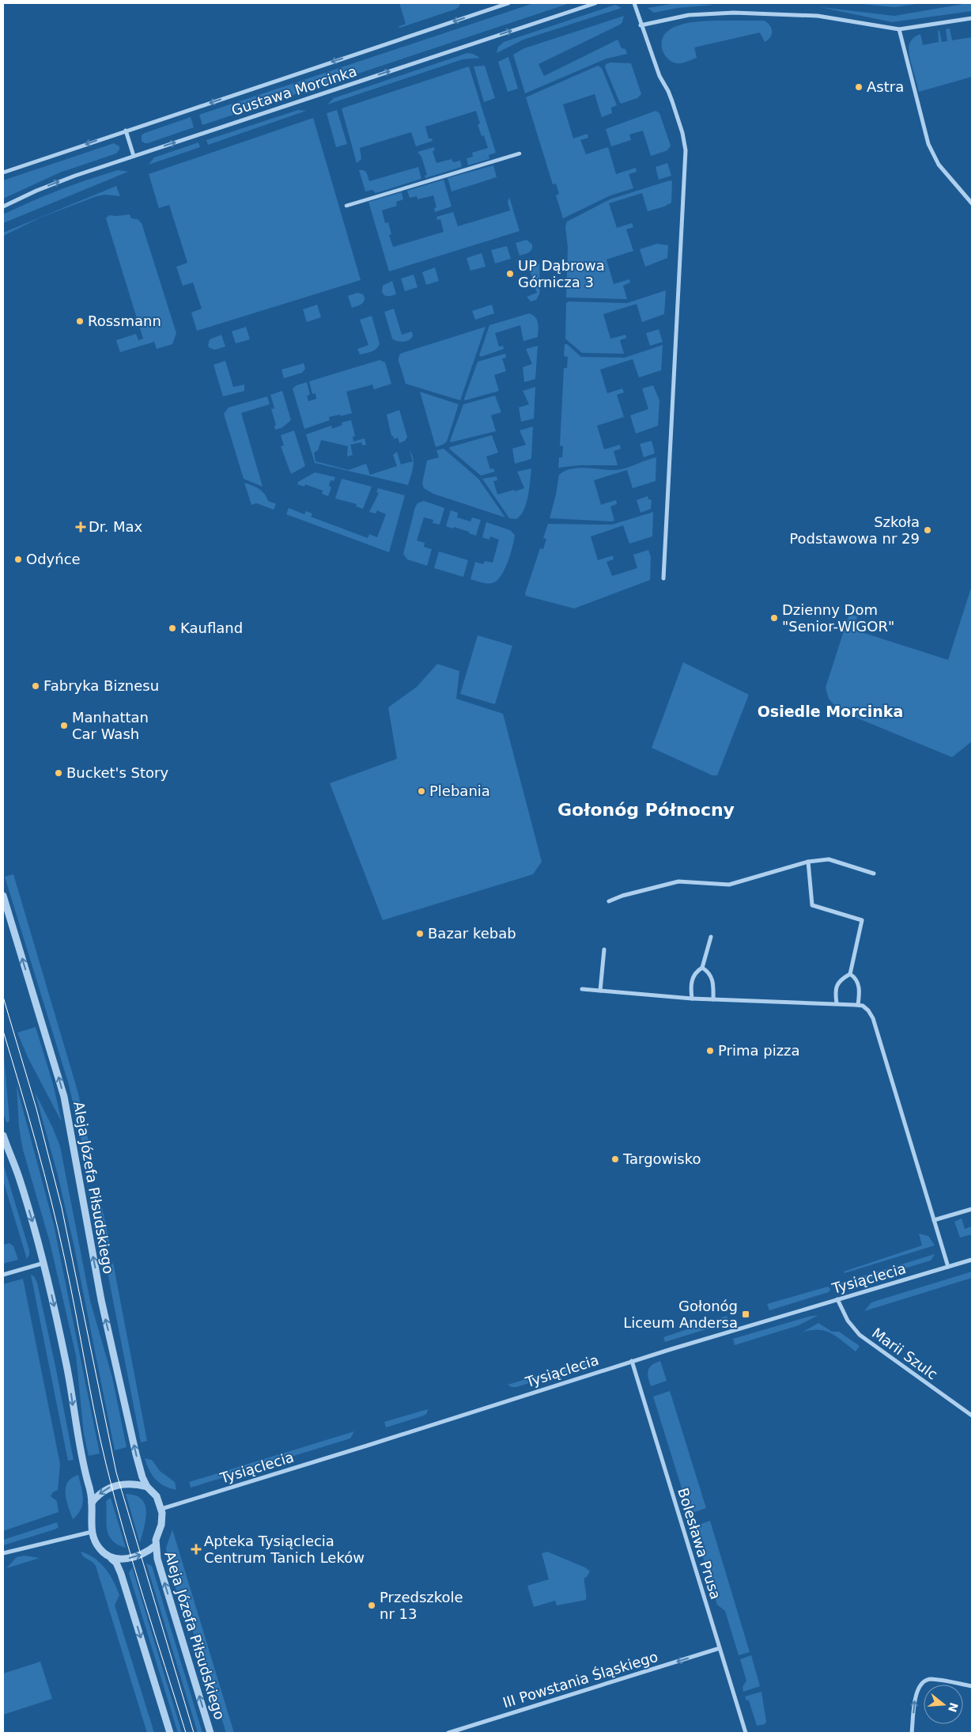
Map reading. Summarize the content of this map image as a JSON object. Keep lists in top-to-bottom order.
{
  "streets": {
    "street": [
      "Gustawa Morcinka",
      "Aleja Józefa Piłsudskiego",
      "Tysiąclecia",
      "Marii Szulc",
      "Bolesława Prusa",
      "III Powstania Śląskiego"
    ]
  },
  "crossings": [
    ["Aleja Józefa Piłsudskiego", "Tysiąclecia"],
    ["Tysiąclecia", "Marii Szulc"],
    ["Tysiąclecia", "Bolesława Prusa"],
    ["Bolesława Prusa", "III Powstania Śląskiego"]
  ],
  "one_way": ["III Powstania Śląskiego"],
  "districts": ["Osiedle Morcinka", "Gołonóg Północny"],
  "places": {
    "other": [
      "Astra",
      "UP Dąbrowa Górnicza 3",
      "Rossmann",
      "Szkoła Podstawowa nr 29",
      "Odyńce",
      "Dzienny Dom \"Senior-WIGOR\"",
      "Kaufland",
      "Fabryka Biznesu",
      "Manhattan Car Wash",
      "Bucket's Story",
      "Plebania",
      "Bazar kebab",
      "Prima pizza",
      "Targowisko",
      "Przedszkole nr 13"
    ],
    "health": ["Dr. Max", "Apteka Tysiąclecia Centrum Tanich Leków"],
    "transit": ["Gołonóg Liceum Andersa"]
  },
  "north": "right"
}
